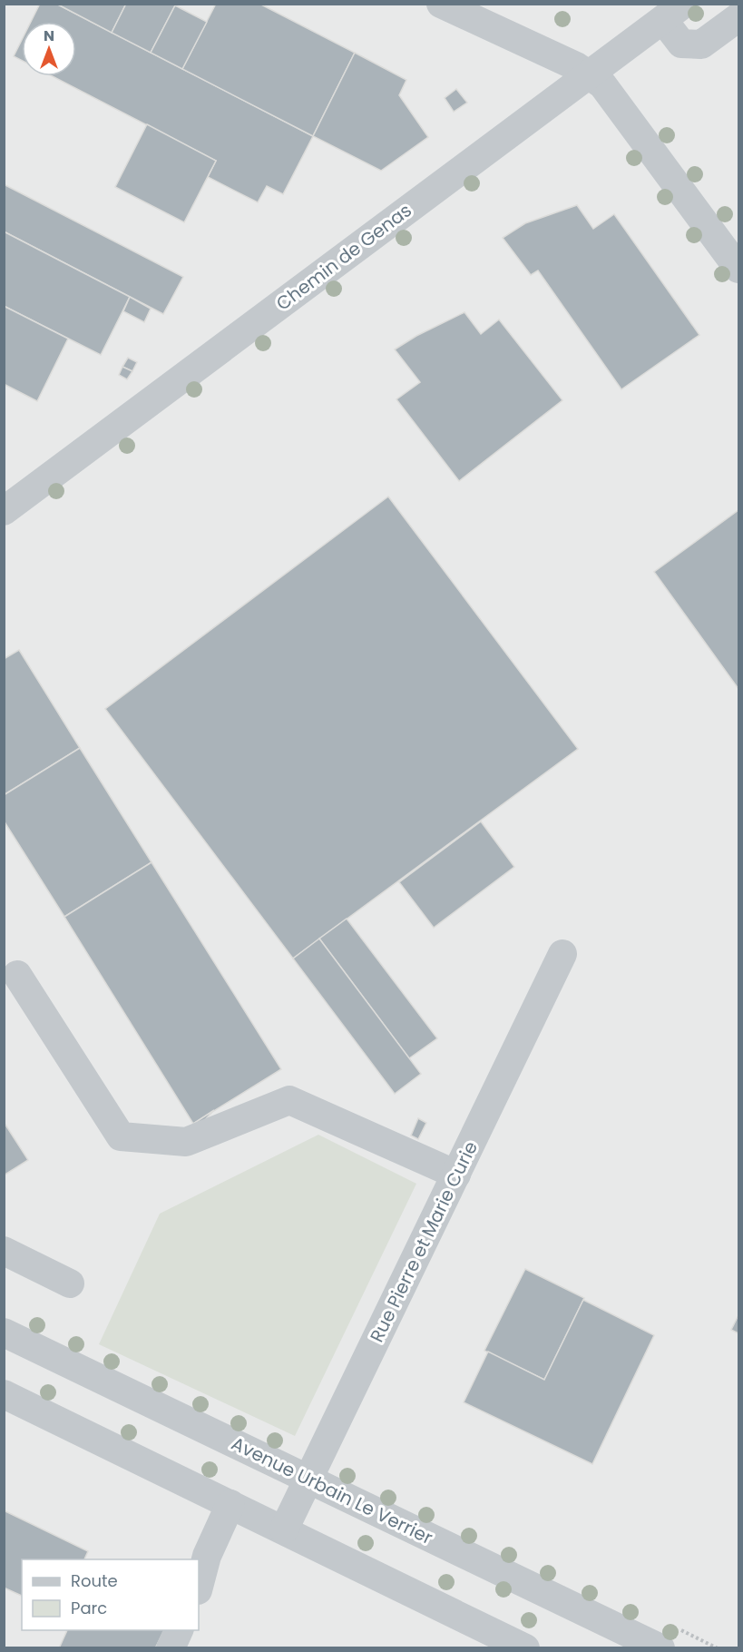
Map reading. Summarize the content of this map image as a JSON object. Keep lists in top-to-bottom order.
{
  "streets": {
    "street": ["Chemin de Genas", "Rue Pierre et Marie Curie", "Avenue Urbain Le Verrier"]
  },
  "crossings": [
    ["Rue Pierre et Marie Curie", "Avenue Urbain Le Verrier"]
  ],
  "legend": ["Route", "Parc"],
  "north": "top"
}
